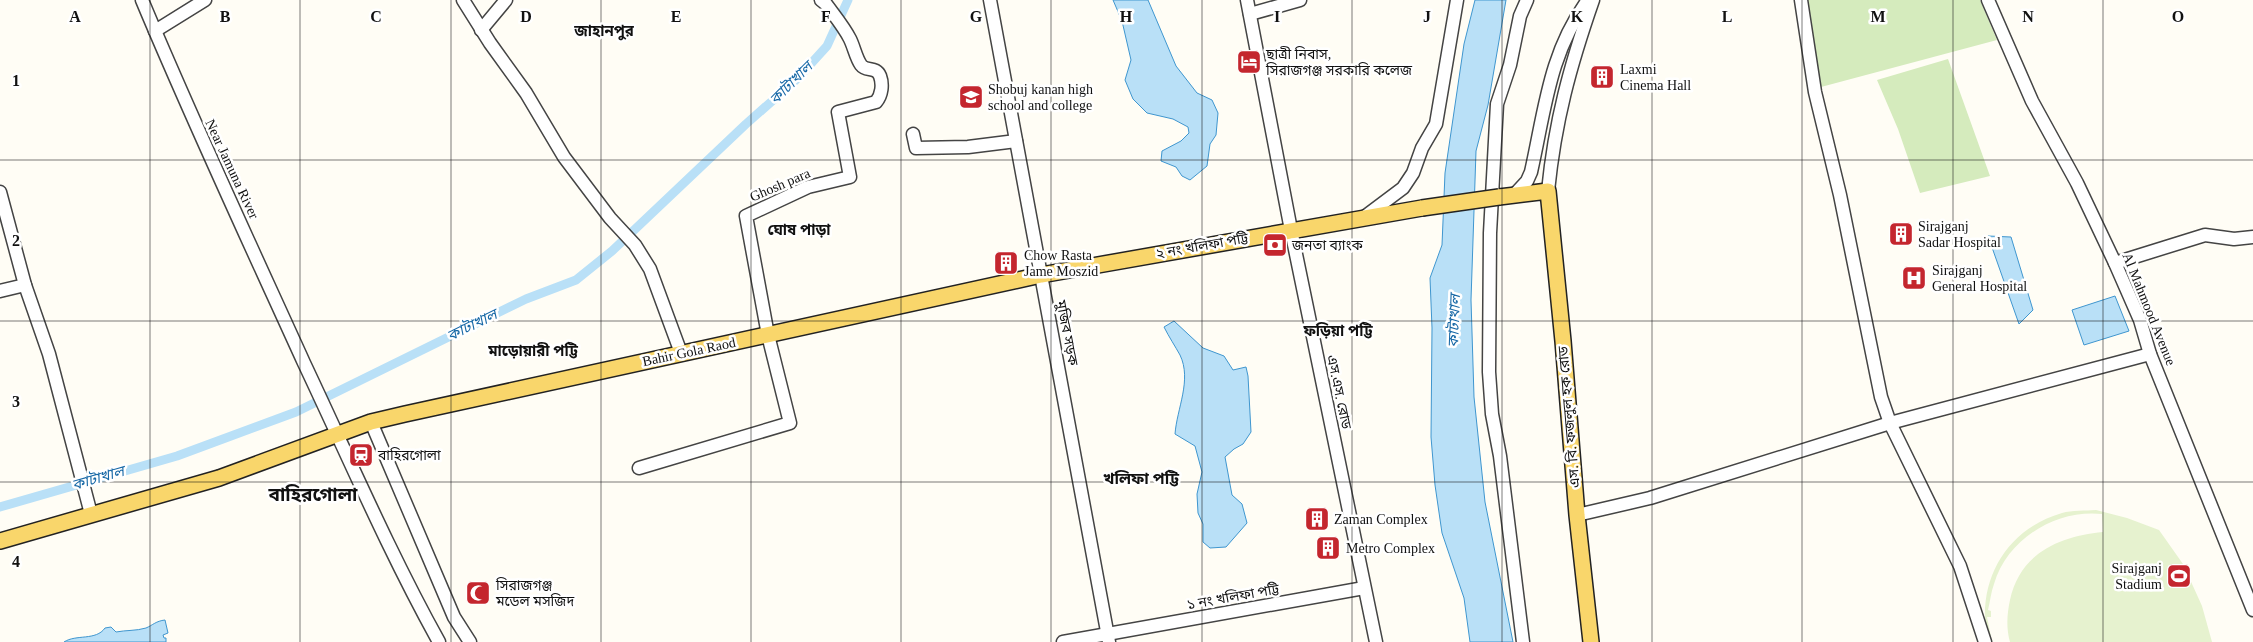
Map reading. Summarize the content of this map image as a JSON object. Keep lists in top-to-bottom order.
{
  "streets": {
    "main road": ["২ নং খলিফা পট্টি", "Bahir Gola Raod", "এস. বি. ফজলুল হক রোড"],
    "street": [
      "Near Jamuna River",
      "Ghosh para",
      "Al Mahmood Avenue",
      "মুজিব সড়ক",
      "এস.এস. রোড",
      "১ নং খলিফা পট্টি"
    ]
  },
  "crossings": [
    ["Near Jamuna River", "Bahir Gola Raod"],
    ["Ghosh para", "Bahir Gola Raod"],
    ["২ নং খলিফা পট্টি", "মুজিব সড়ক"],
    ["২ নং খলিফা পট্টি", "Bahir Gola Raod"],
    ["২ নং খলিফা পট্টি", "এস.এস. রোড"],
    ["২ নং খলিফা পট্টি", "এস. বি. ফজলুল হক রোড"],
    ["মুজিব সড়ক", "Bahir Gola Raod"],
    ["মুজিব সড়ক", "১ নং খলিফা পট্টি"],
    ["এস.এস. রোড", "১ নং খলিফা পট্টি"]
  ],
  "districts": [
    "জাহানপুর",
    "ঘোষ পাড়া",
    "ফড়িয়া পট্টি",
    "মাড়োয়ারী পট্টি",
    "খলিফা পট্টি",
    "বাহিরগোলা"
  ],
  "water": ["কাটাখাল"],
  "places": {
    "hotel": ["ছাত্রী নিবাস, সিরাজগঞ্জ সরকারি কলেজ"],
    "building": [
      "Laxmi Cinema Hall",
      "Sirajganj Sadar Hospital",
      "Chow Rasta Jame Moszid",
      "Zaman Complex",
      "Metro Complex"
    ],
    "school or university": ["Shobuj kanan high school and college"],
    "bank": ["জনতা ব্যাংক"],
    "hospital": ["Sirajganj General Hospital"],
    "station": ["বাহিরগোলা"],
    "sports": ["Sirajganj Stadium"],
    "mosque": ["সিরাজগঞ্জ মডেল মসজিদ"]
  },
  "grid": {
    "columns": [
      "A",
      "B",
      "C",
      "D",
      "E",
      "F",
      "G",
      "H",
      "I",
      "J",
      "K",
      "L",
      "M",
      "N",
      "O"
    ],
    "rows": [
      "1",
      "2",
      "3",
      "4"
    ]
  }
}
